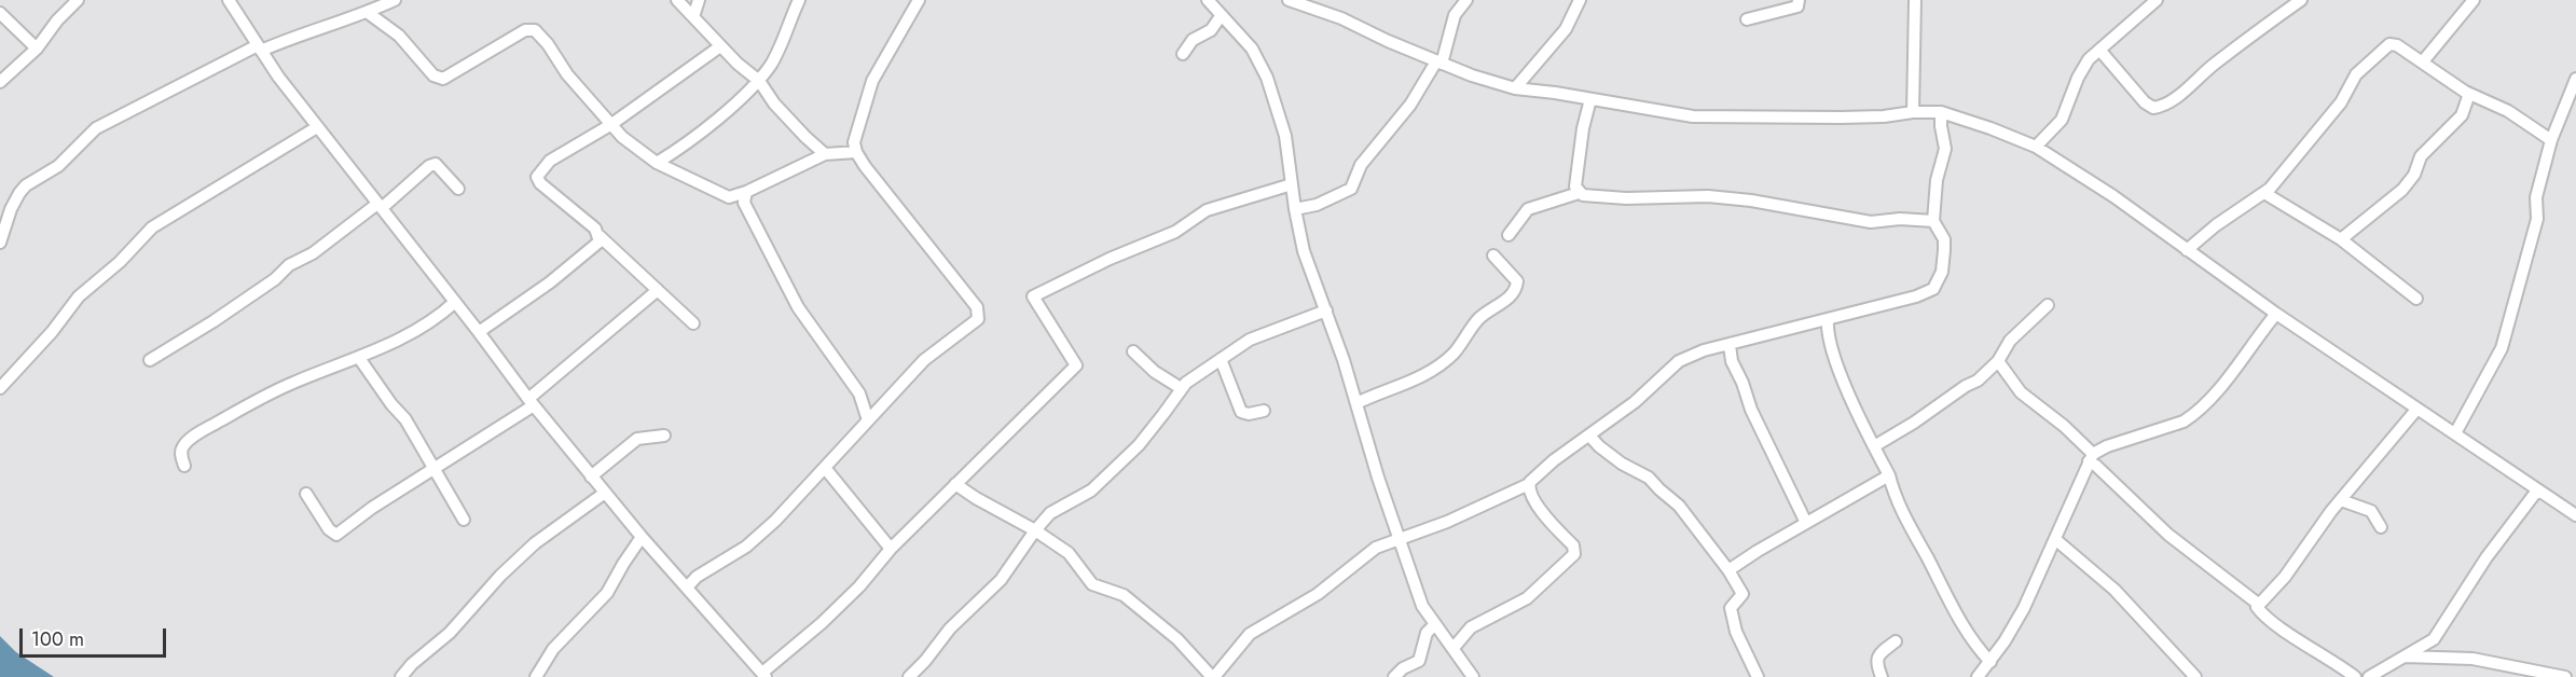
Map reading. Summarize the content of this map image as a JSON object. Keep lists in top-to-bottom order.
{
  "scale_bar": "100 m"
}
